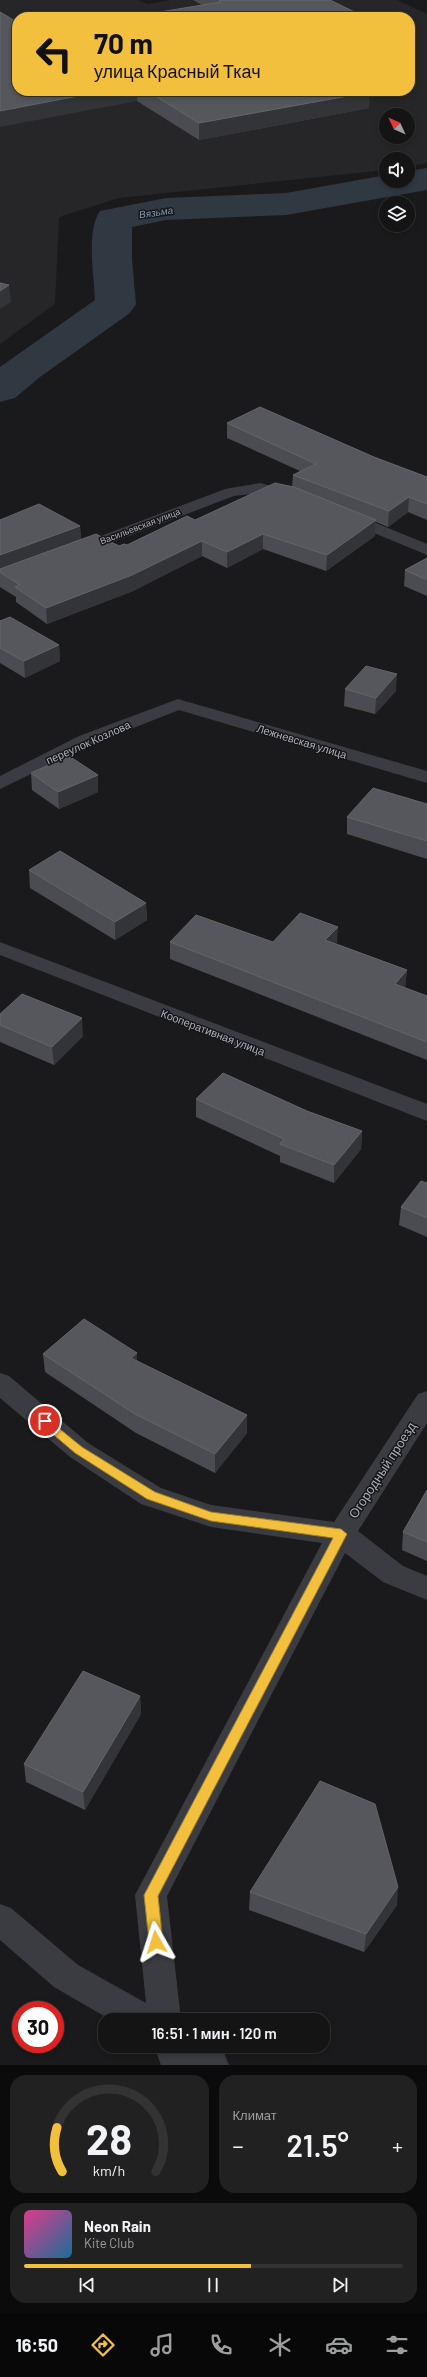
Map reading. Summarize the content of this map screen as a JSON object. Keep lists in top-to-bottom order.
{
  "streets": {
    "street": [
      "Васильевская улица",
      "Лежневская улица",
      "переулок Козлова",
      "Кооперативная улица",
      "Огородный проезд"
    ]
  },
  "crossings": [
    ["Лежневская улица", "переулок Козлова"]
  ],
  "water": ["Вязьма"],
  "north": "top left",
  "page": {
    "turn": ["70 m", "улица Красный Ткач"],
    "limit": "30",
    "trip": "16:51 · 1 мин · 120 m",
    "tile": "Климат",
    "heat": ["−", "21.5°", "+"],
    "song": ["Neon Rain", "Kite Club"],
    "tabs": "16:50",
    "gauge": ["28", "km/h"]
  }
}
